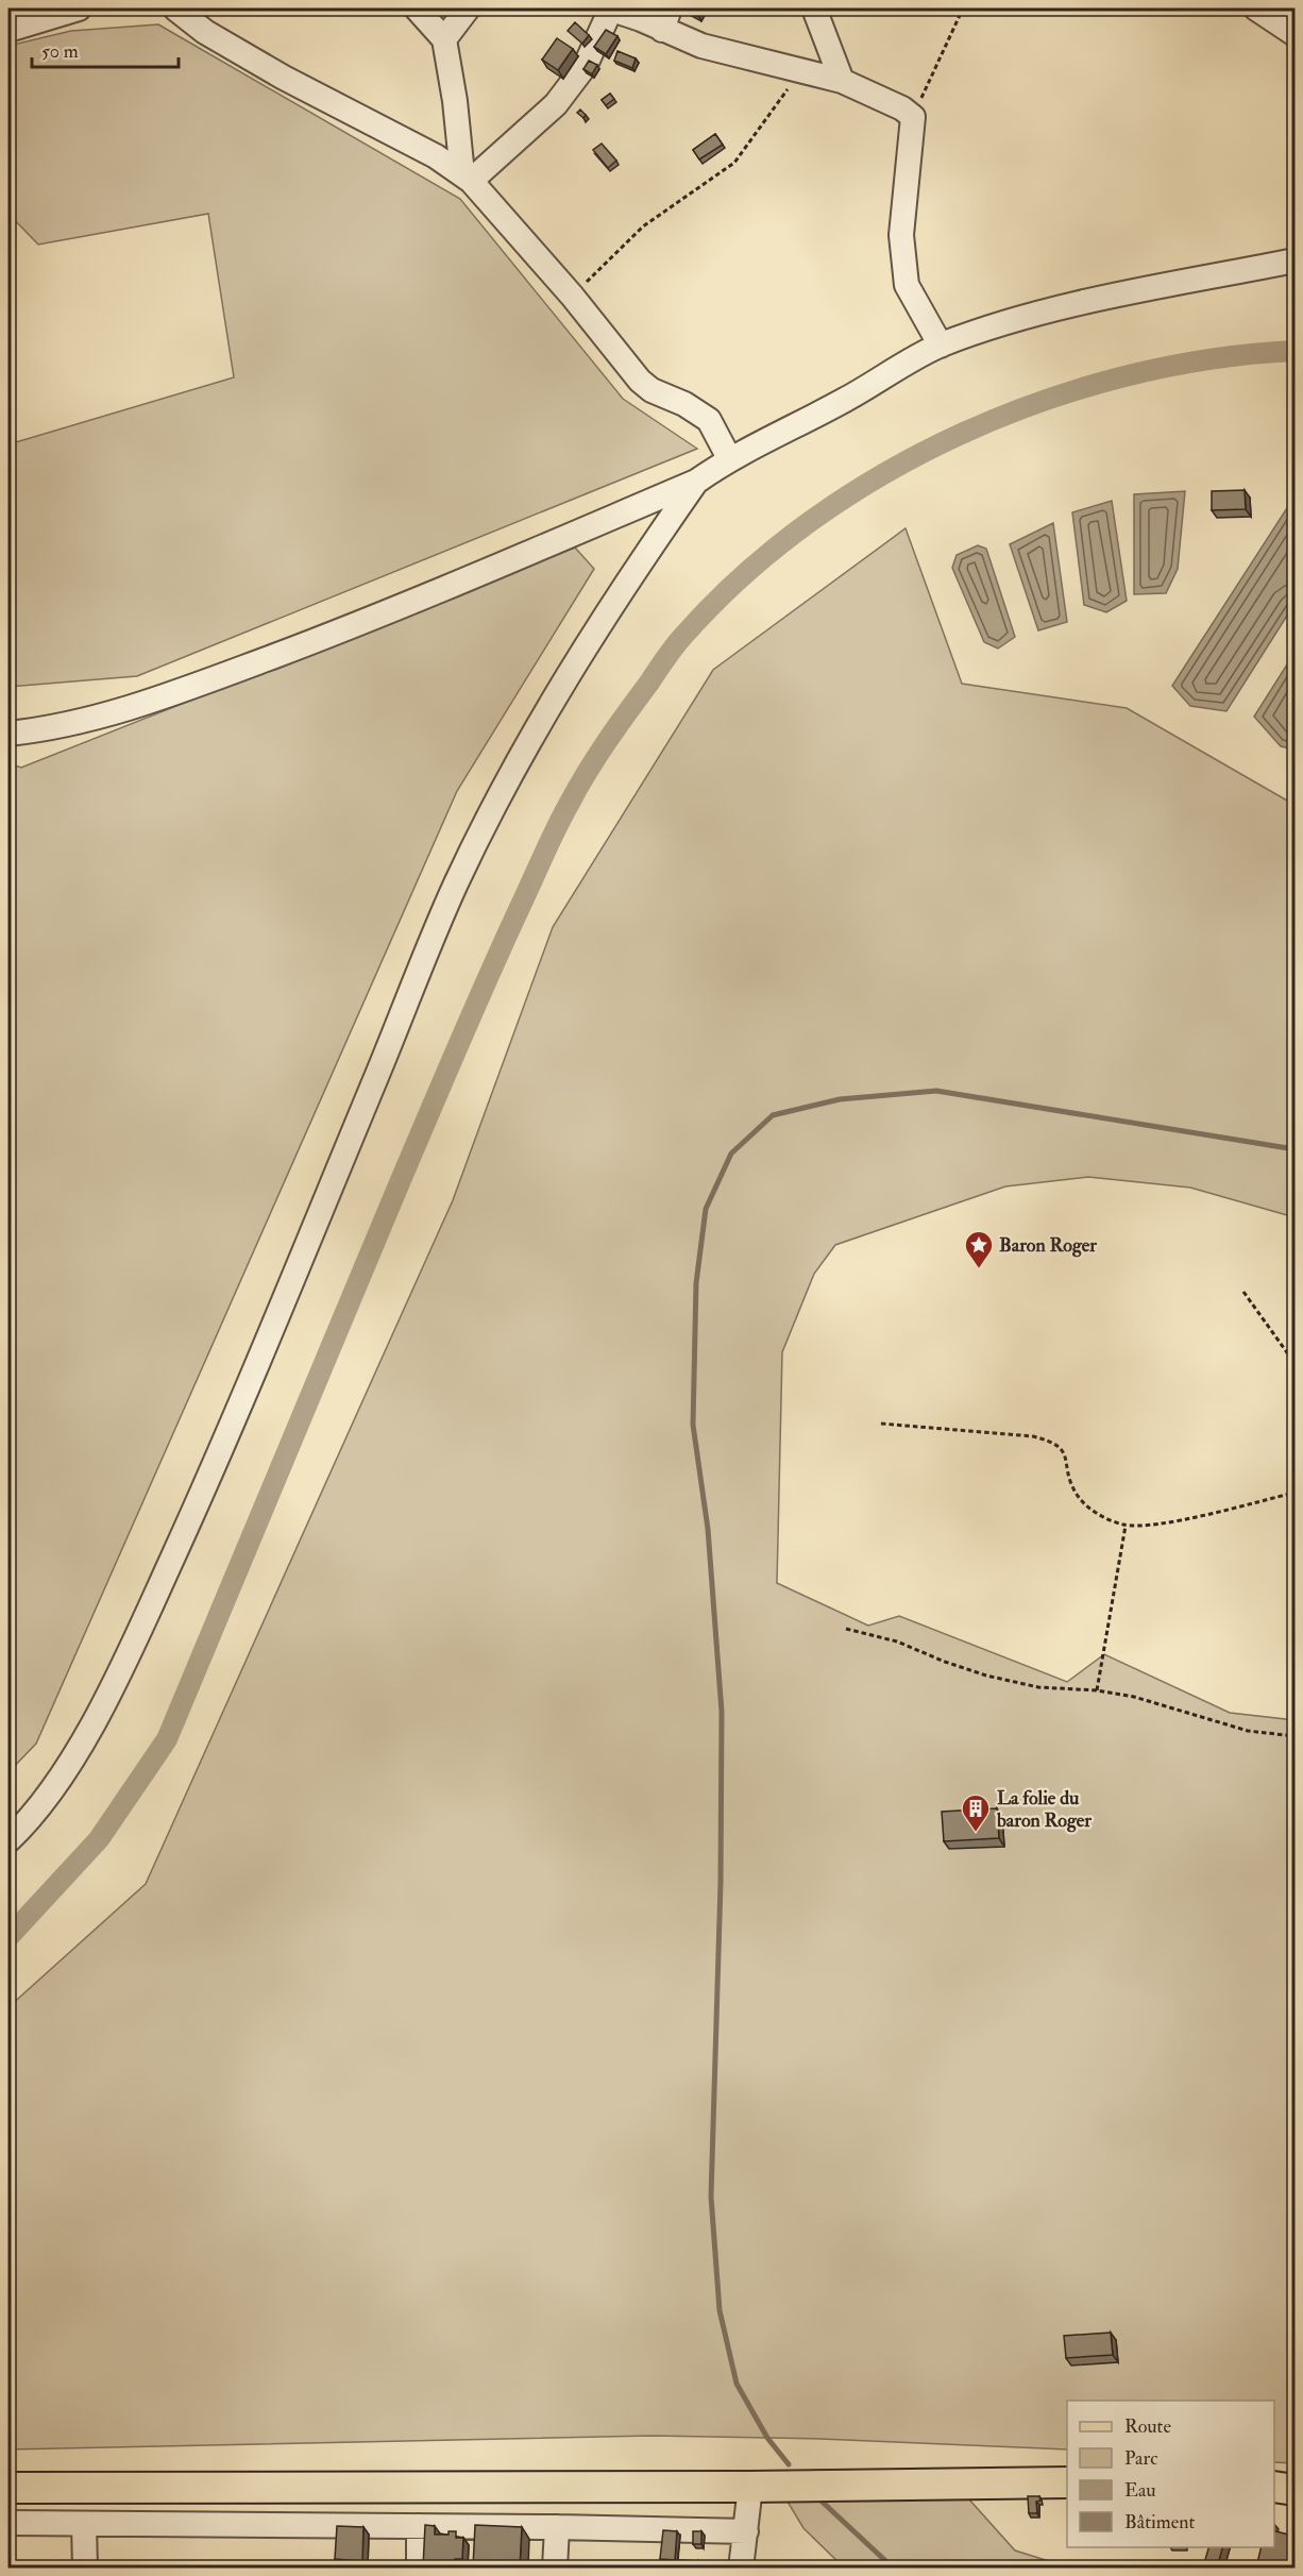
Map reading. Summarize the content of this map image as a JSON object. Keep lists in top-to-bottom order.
{
  "places": {
    "place": ["Baron Roger"],
    "building": ["La folie du baron Roger"]
  },
  "legend": [
    "Route",
    "Parc",
    "Eau",
    "Bâtiment"
  ],
  "scale_bar": "50 m"
}
